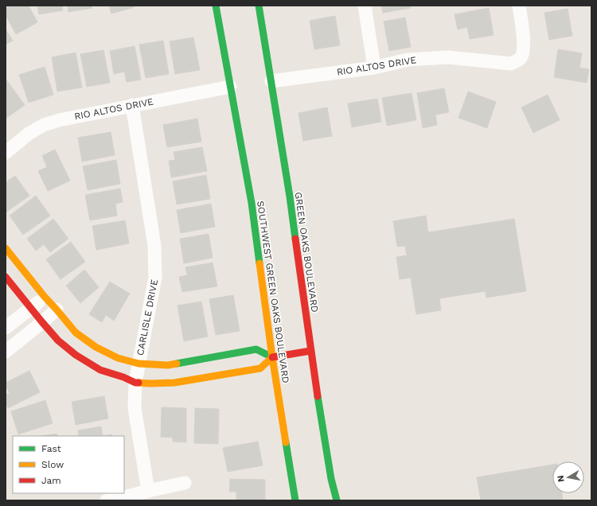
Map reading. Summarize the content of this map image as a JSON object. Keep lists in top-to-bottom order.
{
  "streets": {
    "main road": ["GREEN OAKS BOULEVARD", "SOUTHWEST GREEN OAKS BOULEVARD"],
    "street": ["RIO ALTOS DRIVE", "CARLISLE DRIVE"]
  },
  "crossings": [
    ["RIO ALTOS DRIVE", "GREEN OAKS BOULEVARD"],
    ["RIO ALTOS DRIVE", "SOUTHWEST GREEN OAKS BOULEVARD"],
    ["RIO ALTOS DRIVE", "CARLISLE DRIVE"]
  ],
  "legend": ["Fast", "Slow", "Jam"],
  "north": "left"
}
